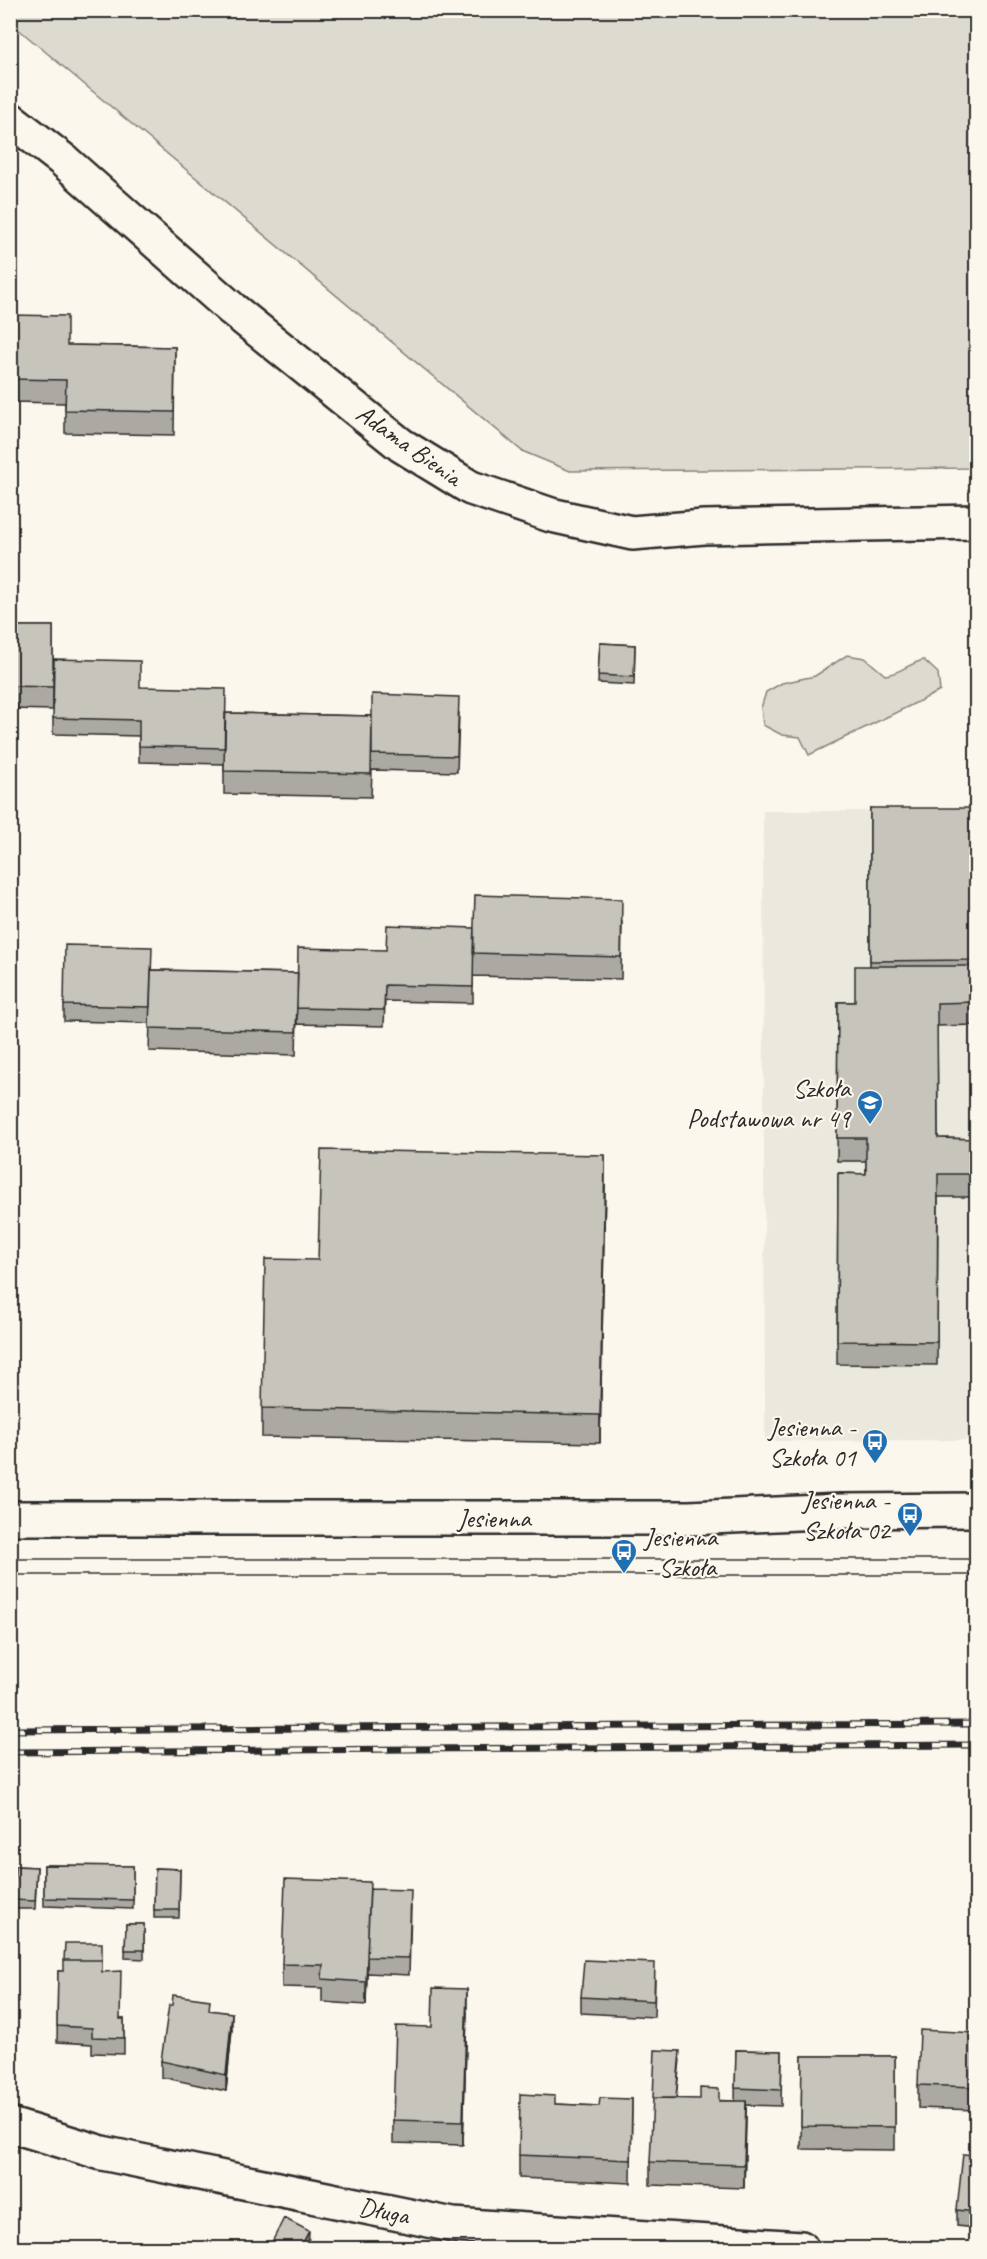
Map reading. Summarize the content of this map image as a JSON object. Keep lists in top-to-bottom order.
{
  "streets": {
    "street": ["Adama Bienia", "Jesienna", "Długa"]
  },
  "places": {
    "school or university": ["Szkoła Podstawowa nr 49"],
    "bus stop": ["Jesienna - Szkoła 01", "Jesienna - Szkoła 02", "Jesienna - Szkoła"]
  }
}
